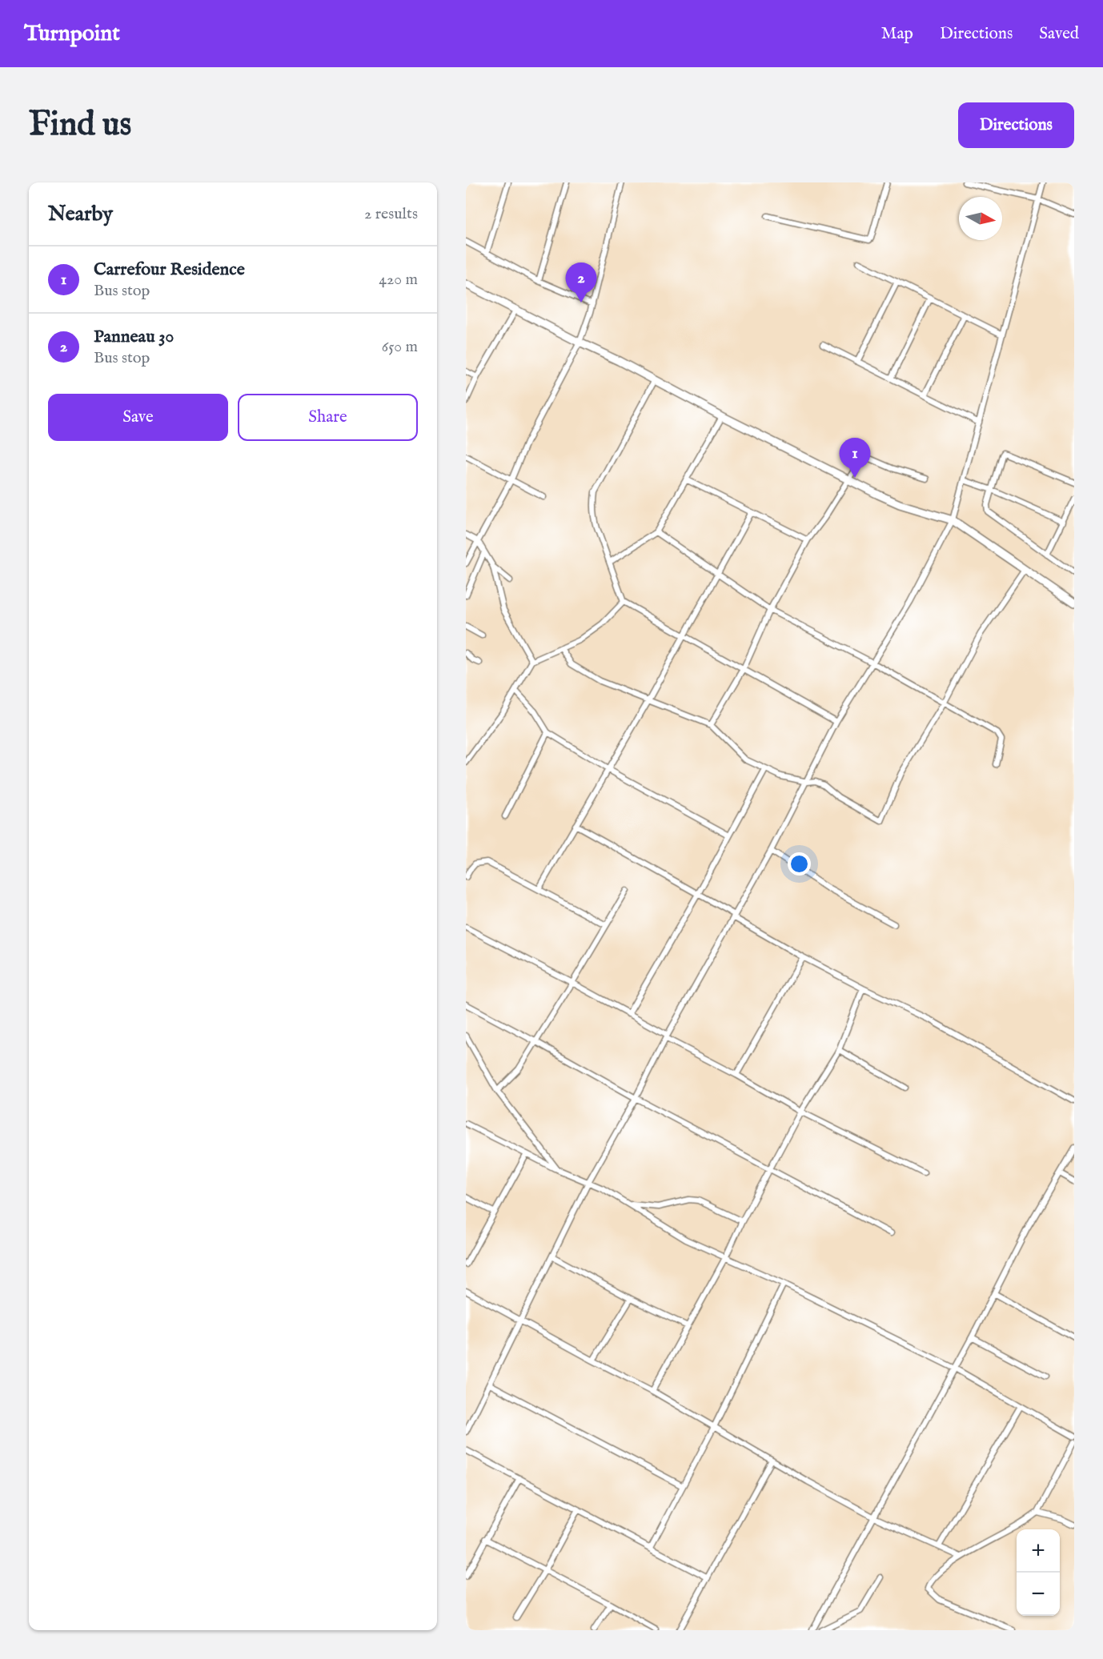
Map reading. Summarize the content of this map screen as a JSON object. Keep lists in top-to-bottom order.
{
  "north": "right",
  "page": {
    "header": "Turnpoint",
    "nav": ["Map", "Directions", "Saved"],
    "buttons": [
      "Directions",
      ["Save", "Share"]
    ],
    "title": "Find us",
    "heading": ["Nearby", "2 results"],
    "list": [
      {
        "mark": "1",
        "name": "Carrefour Residence",
        "note": "Bus stop",
        "value": "420 m"
      },
      {
        "mark": "2",
        "name": "Panneau 30",
        "note": "Bus stop",
        "value": "650 m"
      }
    ],
    "pins": ["2", "1"],
    "map_buttons": ["+", "−"]
  }
}
